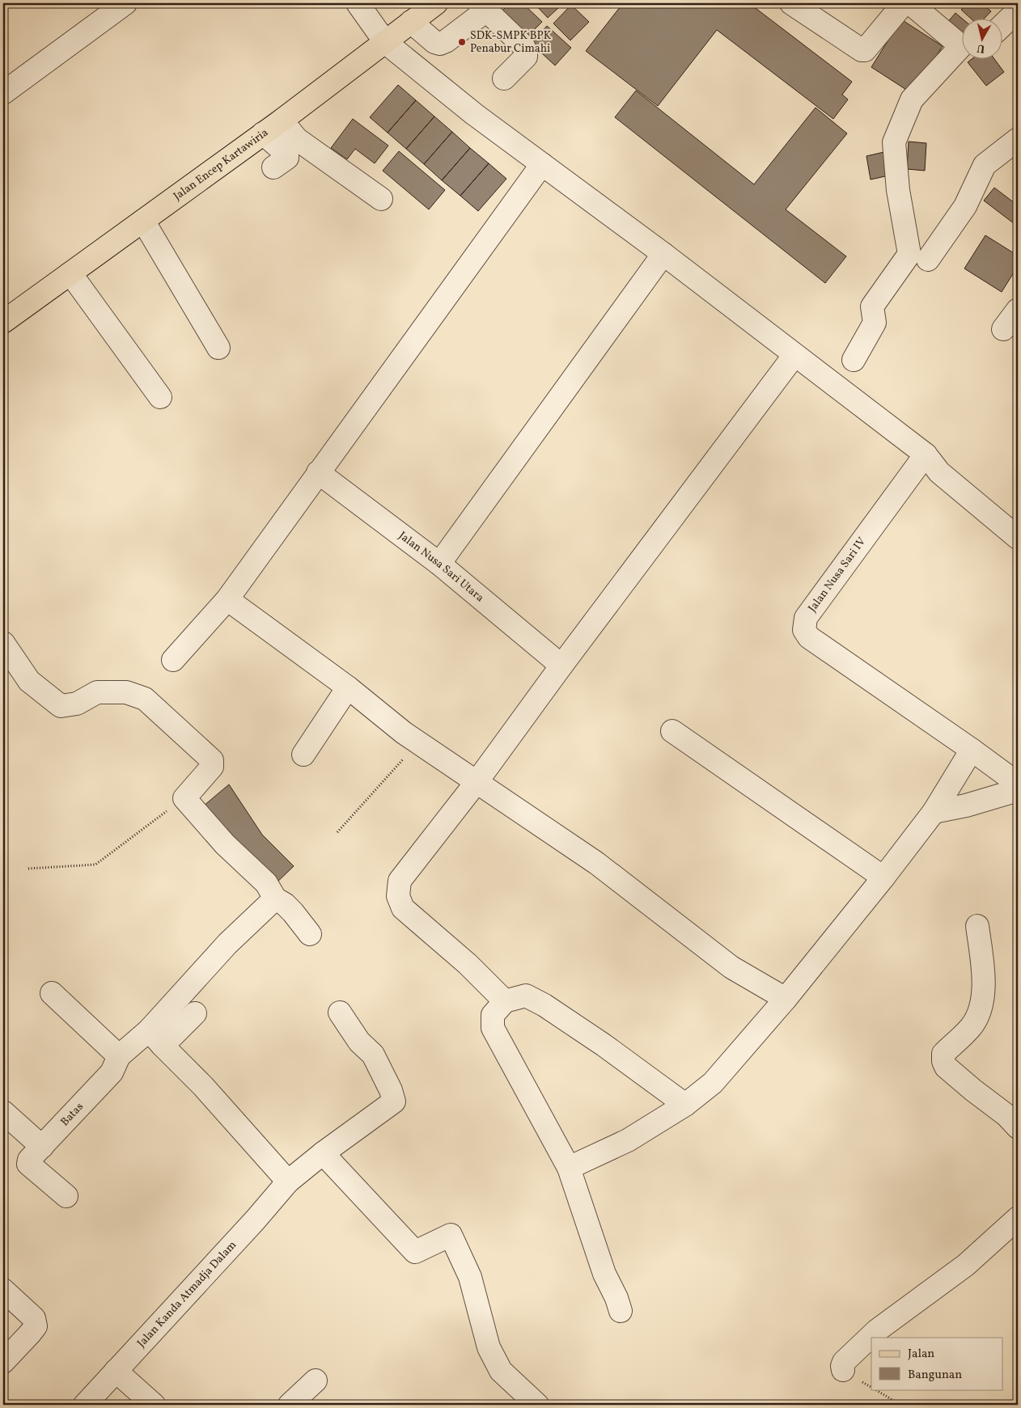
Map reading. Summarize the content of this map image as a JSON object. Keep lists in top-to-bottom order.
{
  "streets": {
    "main road": ["Jalan Encep Kartawiria"],
    "street": [
      "Jalan Nusa Sari Utara",
      "Jalan Nusa Sari IV",
      "Batas",
      "Jalan Kanda Atmadja Dalam"
    ]
  },
  "places": ["SDK-SMPK BPK Penabur Cimahi"],
  "legend": ["Jalan", "Bangunan"],
  "north": "bottom"
}
